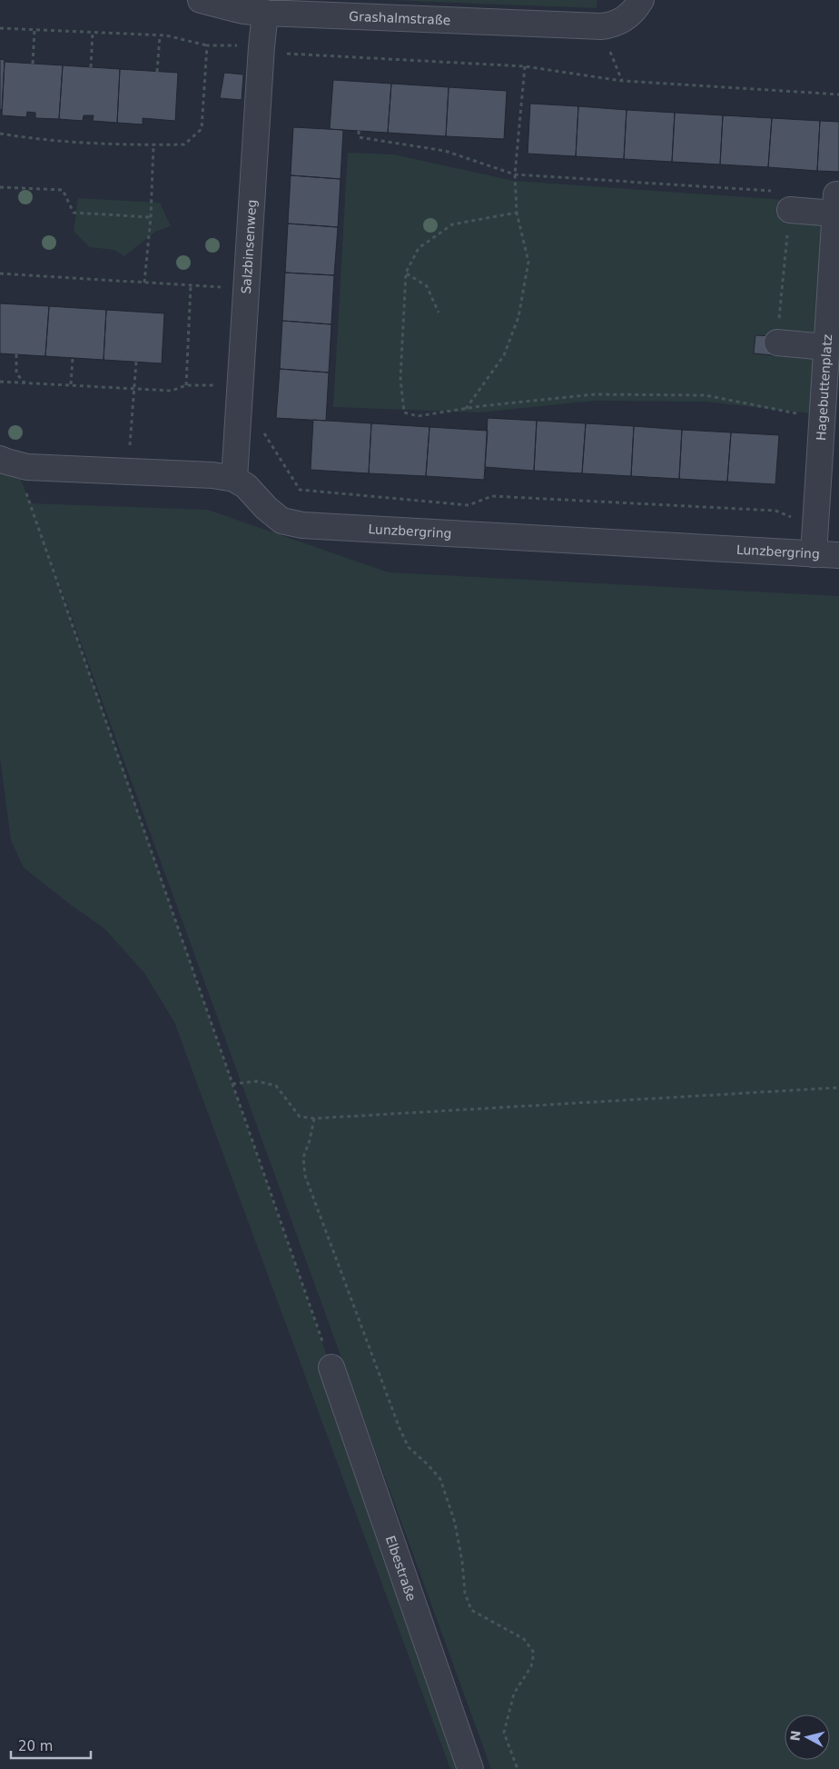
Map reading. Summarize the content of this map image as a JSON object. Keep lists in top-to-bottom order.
{
  "streets": {
    "street": [
      "Grashalmstraße",
      "Salzbinsenweg",
      "Hagebuttenplatz",
      "Lunzbergring",
      "Elbestraße"
    ]
  },
  "crossings": [
    ["Grashalmstraße", "Salzbinsenweg"],
    ["Salzbinsenweg", "Lunzbergring"],
    ["Hagebuttenplatz", "Lunzbergring"]
  ],
  "scale_bar": "20 m",
  "north": "left"
}
